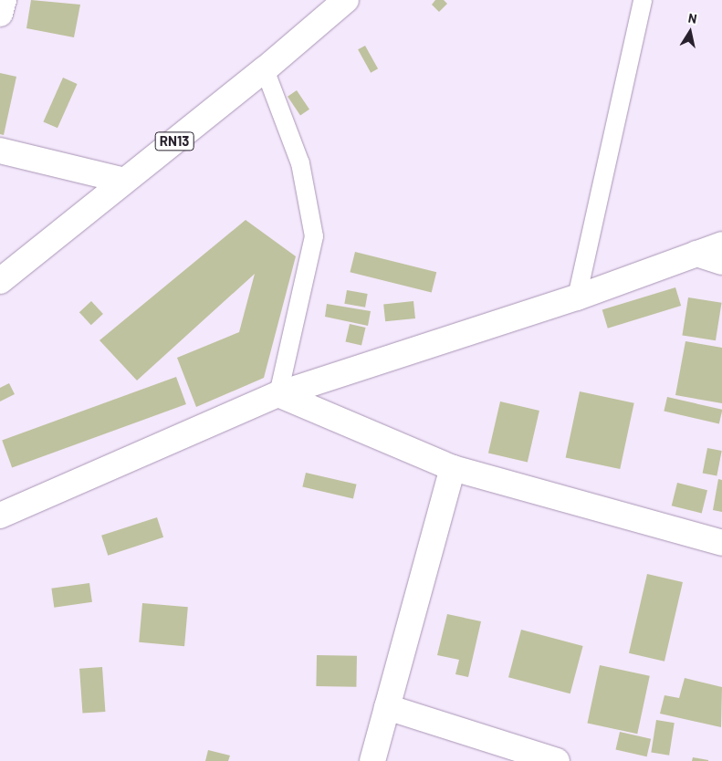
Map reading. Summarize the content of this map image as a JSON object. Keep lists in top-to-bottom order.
{
  "streets": {
    "street": ["RN13"]
  },
  "north": "top"
}
